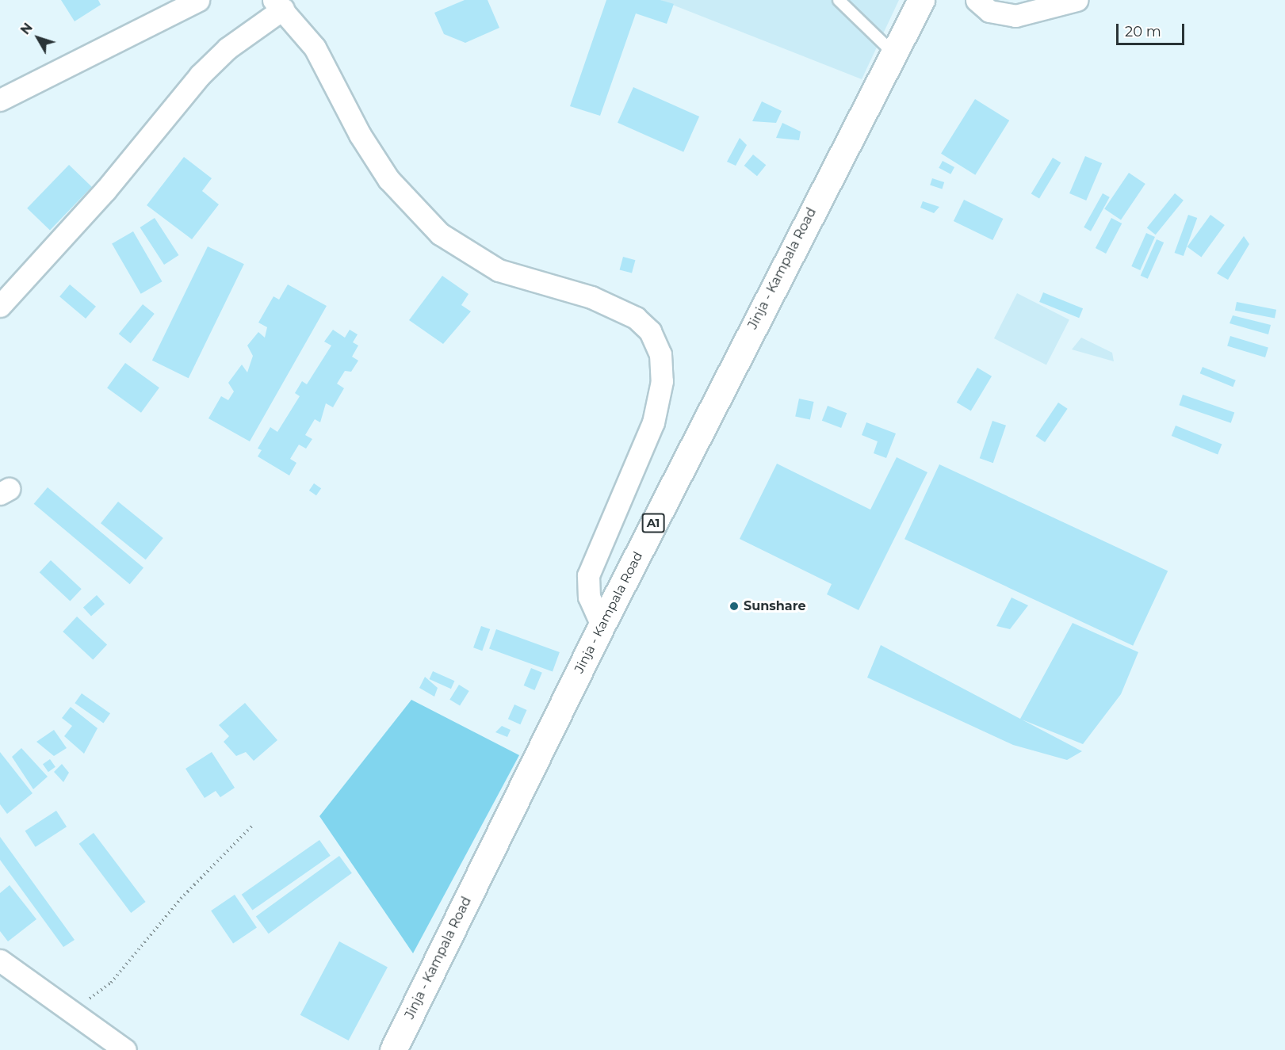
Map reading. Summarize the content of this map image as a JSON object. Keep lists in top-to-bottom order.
{
  "streets": {
    "highway": ["Jinja - Kampala Road", "A1"]
  },
  "places": ["Sunshare"],
  "scale_bar": "20 m",
  "north": "top left"
}
